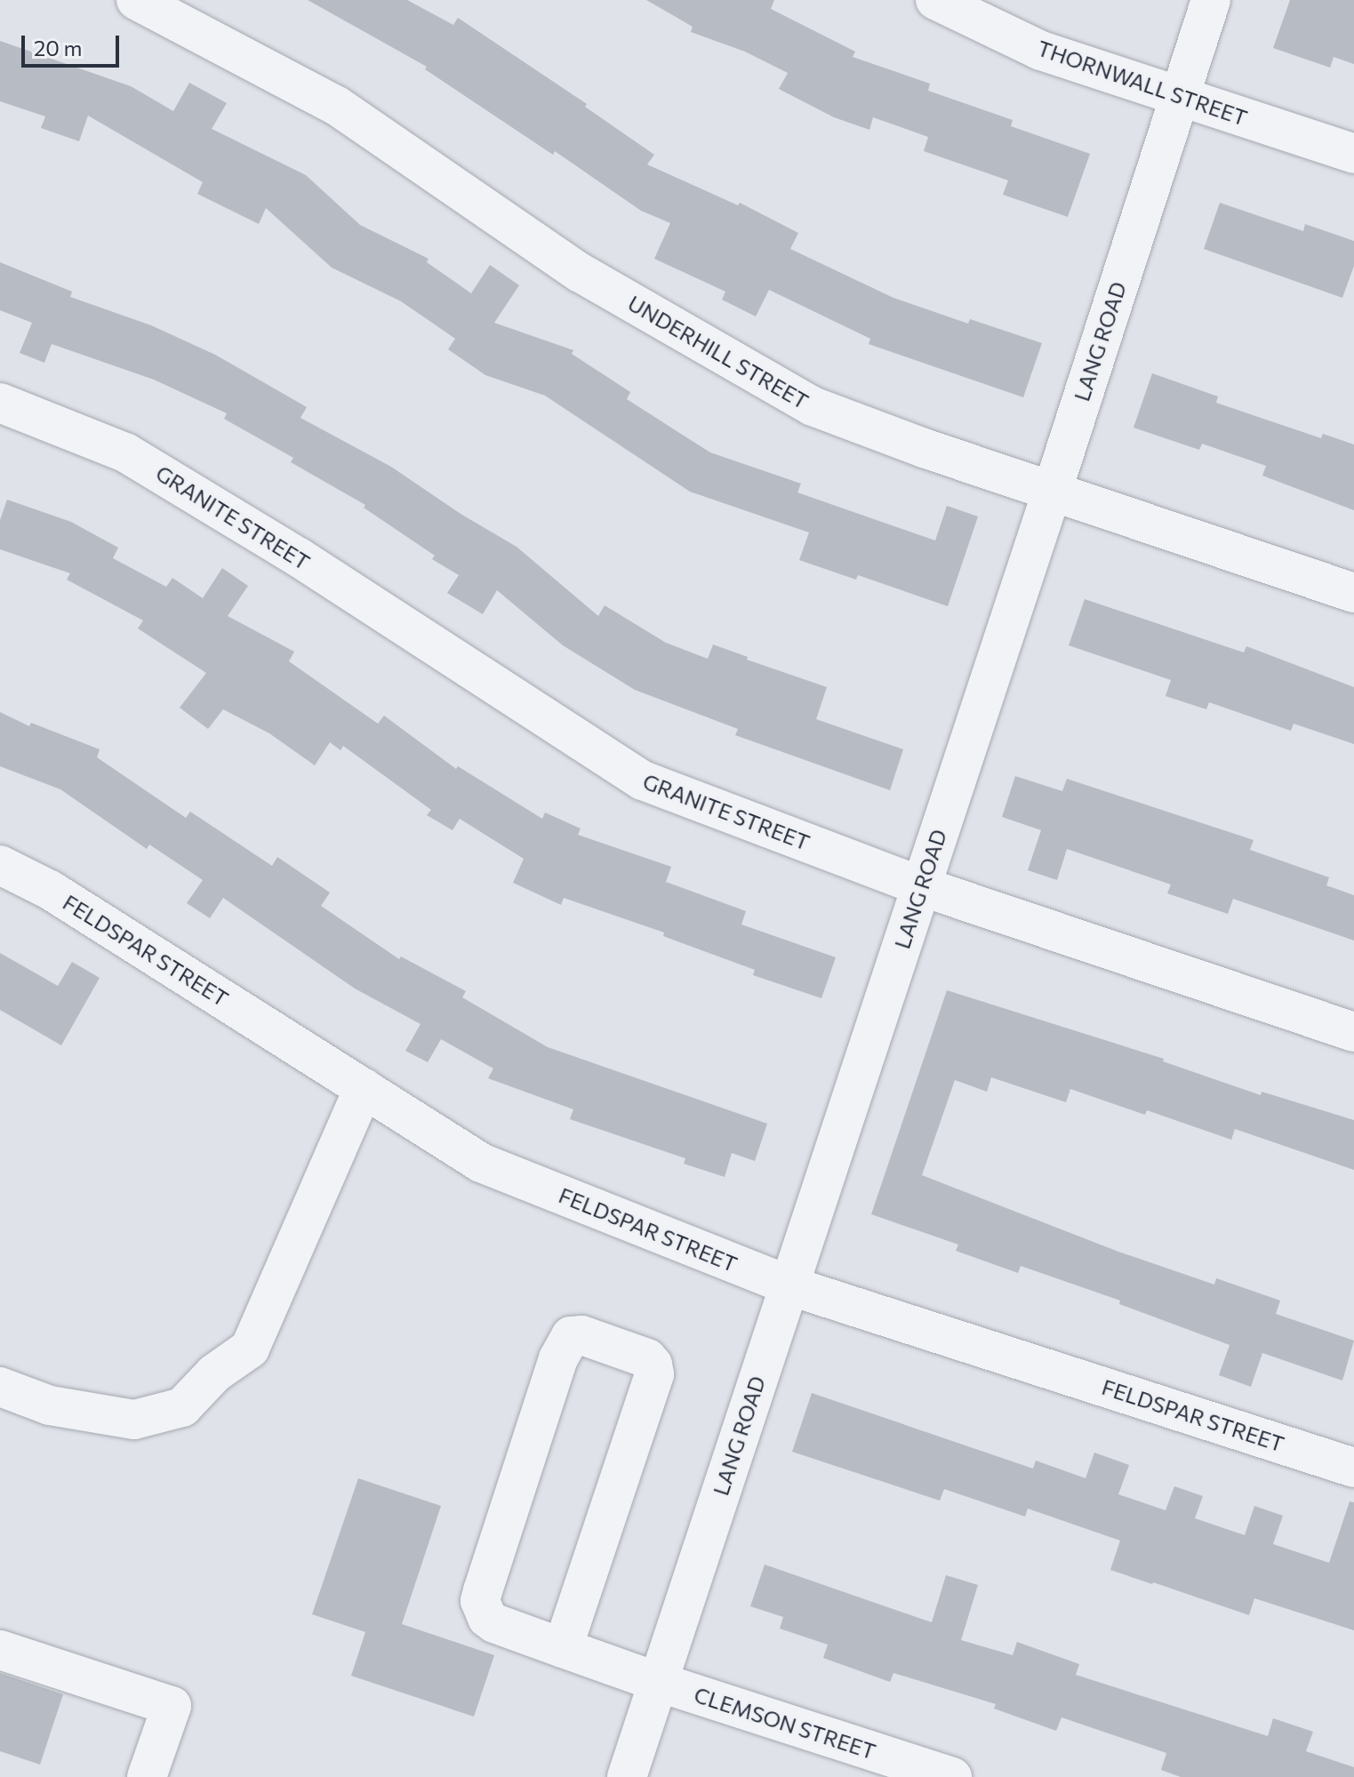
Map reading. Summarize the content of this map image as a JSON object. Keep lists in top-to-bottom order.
{
  "streets": {
    "street": [
      "THORNWALL STREET",
      "LANG ROAD",
      "UNDERHILL STREET",
      "GRANITE STREET",
      "FELDSPAR STREET",
      "CLEMSON STREET"
    ]
  },
  "crossings": [
    ["THORNWALL STREET", "LANG ROAD"],
    ["LANG ROAD", "UNDERHILL STREET"],
    ["LANG ROAD", "GRANITE STREET"],
    ["LANG ROAD", "FELDSPAR STREET"],
    ["LANG ROAD", "CLEMSON STREET"]
  ],
  "scale_bar": "20 m"
}
